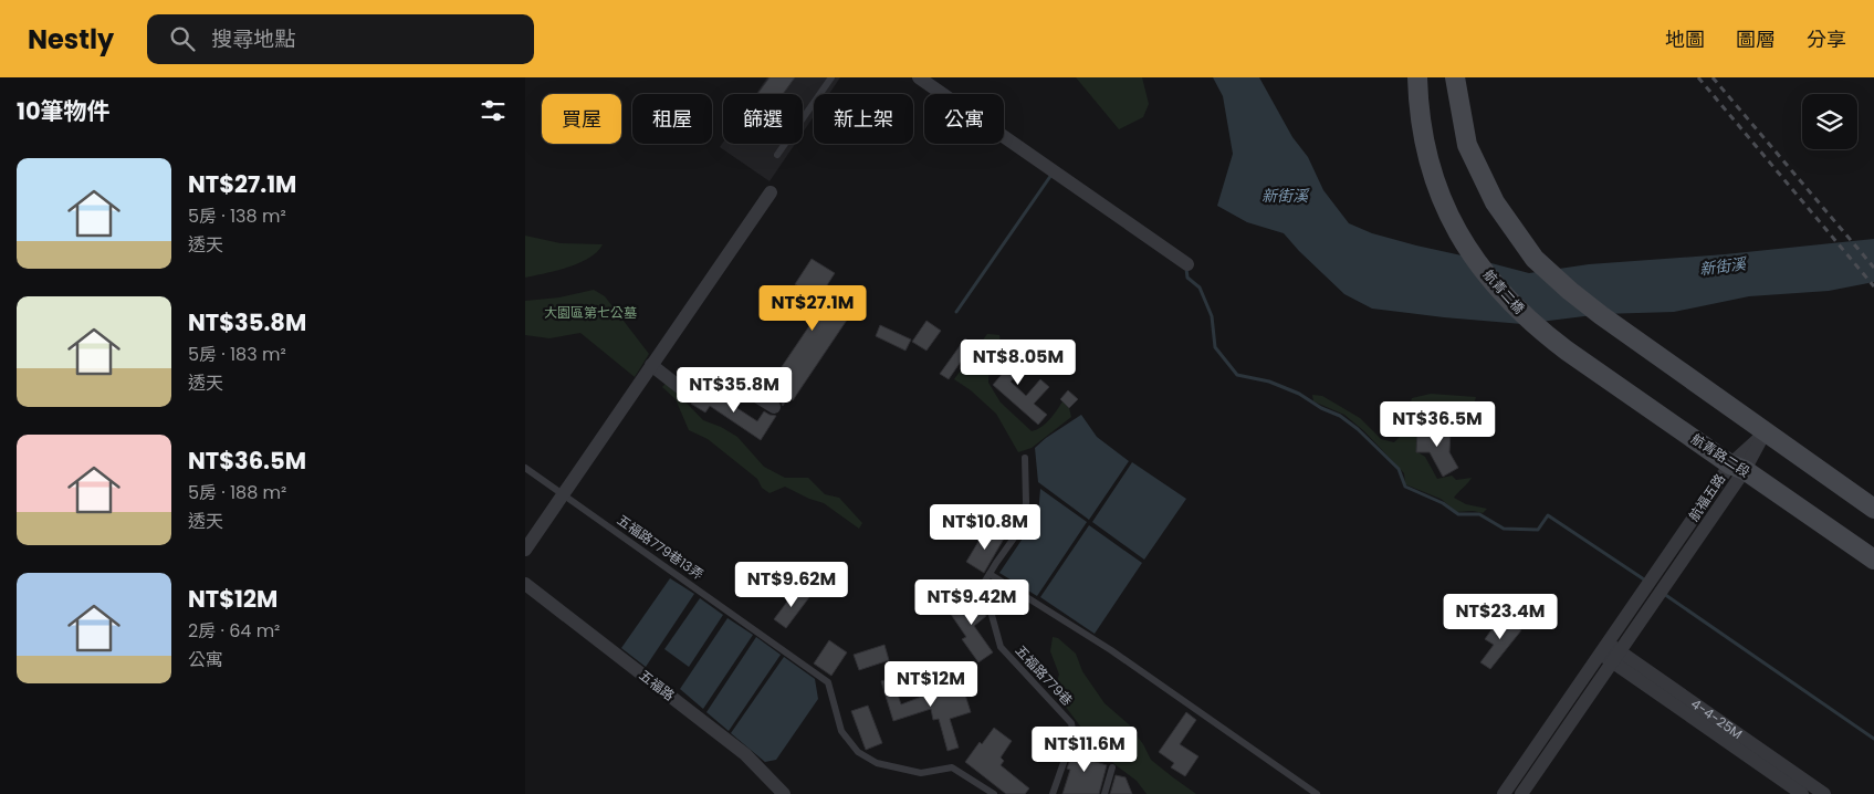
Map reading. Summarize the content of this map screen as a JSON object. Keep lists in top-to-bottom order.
{
  "streets": {
    "street": [
      "航青二橋",
      "航青路二段",
      "航福五路",
      "五福路",
      "4-4-25M"
    ],
    "lane": ["五福路779巷13弄", "五福路779巷"]
  },
  "crossings": [
    ["航青二橋", "航青路二段"],
    ["航青路二段", "航福五路"],
    ["航福五路", "4-4-25M"]
  ],
  "water": ["新街溪"],
  "parks": ["大園區第七公墓"],
  "page": {
    "header": "Nestly",
    "search": "搜尋地點",
    "nav": ["地圖", "圖層", "分享"],
    "heading": "10筆物件",
    "chip": [
      "買屋",
      "租屋",
      "篩選",
      "新上架",
      "公寓"
    ],
    "list": [
      {
        "name": "NT$27.1M",
        "note": "5房 · 138 m² · 透天"
      },
      {
        "name": "NT$35.8M",
        "note": "5房 · 183 m² · 透天"
      },
      {
        "name": "NT$36.5M",
        "note": "5房 · 188 m² · 透天"
      },
      {
        "name": "NT$12M",
        "note": "2房 · 64 m² · 公寓"
      }
    ],
    "price": [
      "NT$27.1M",
      "NT$8.05M",
      "NT$35.8M",
      "NT$36.5M",
      "NT$10.8M",
      "NT$9.62M",
      "NT$9.42M",
      "NT$23.4M",
      "NT$12M",
      "NT$11.6M"
    ]
  }
}
